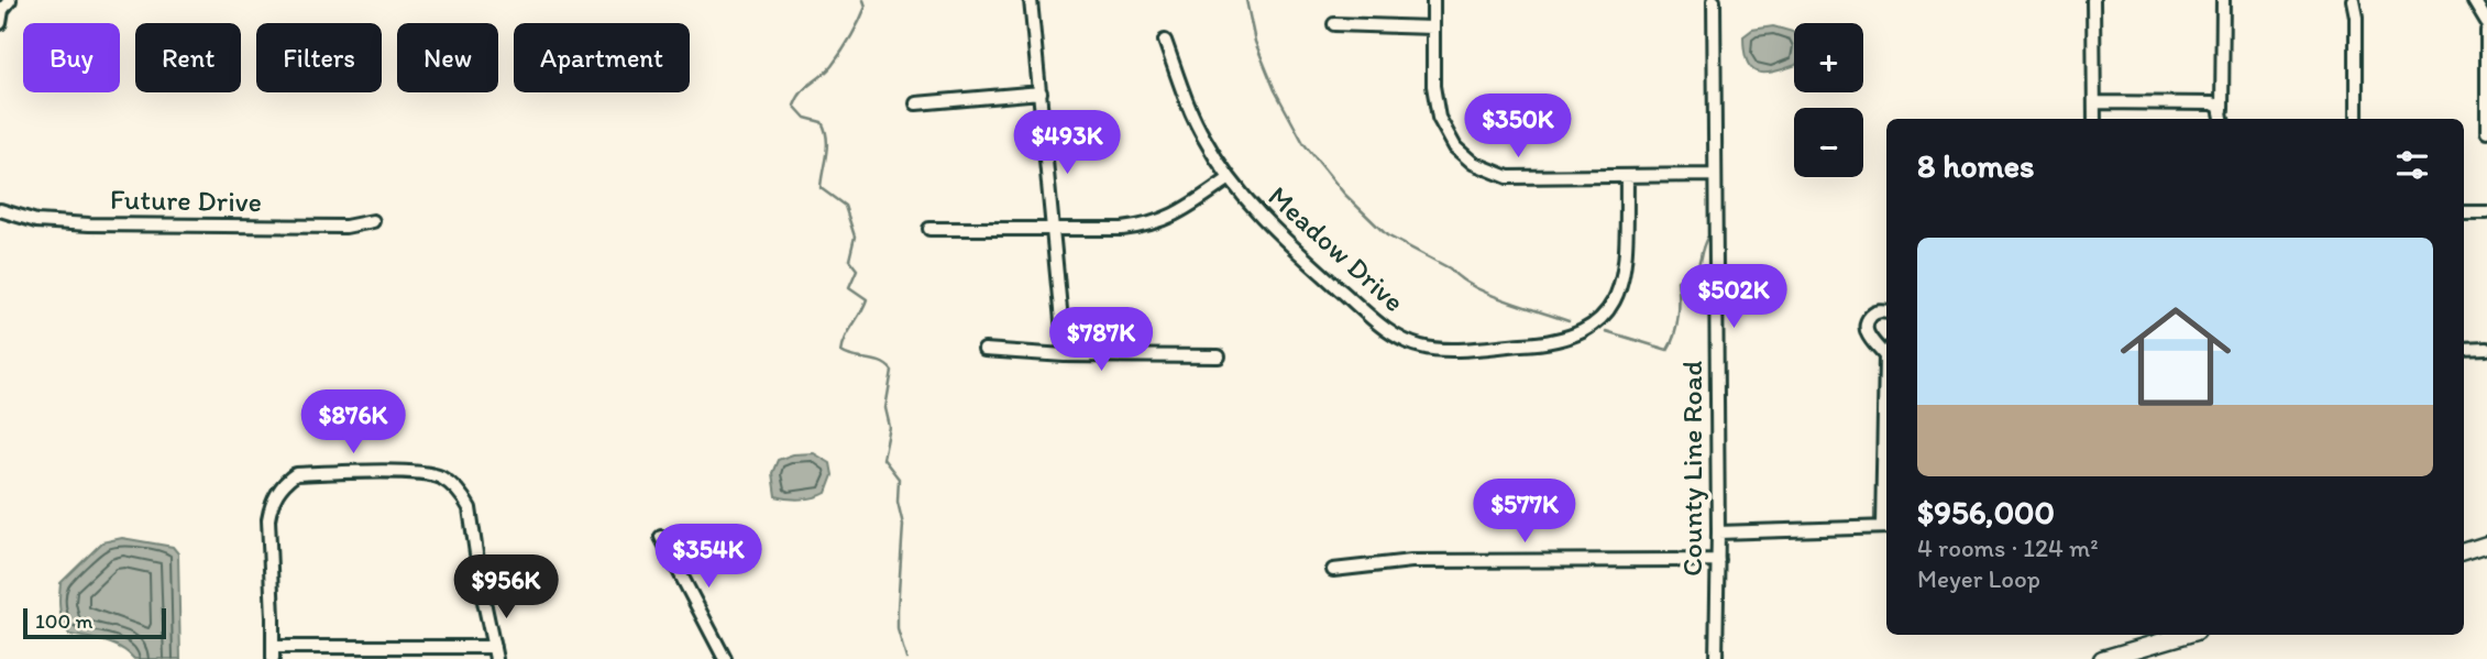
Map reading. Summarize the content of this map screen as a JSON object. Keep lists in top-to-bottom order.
{
  "streets": {
    "street": ["Future Drive", "Meadow Drive", "County Line Road"]
  },
  "scale_bar": "100 m",
  "page": {
    "map_buttons": ["+", "−"],
    "chip": [
      "Buy",
      "Rent",
      "Filters",
      "New",
      "Apartment"
    ],
    "price": [
      "$350K",
      "$493K",
      "$502K",
      "$787K",
      "$876K",
      "$577K",
      "$354K",
      "$956K"
    ],
    "heading": "8 homes",
    "list": [
      {
        "name": "$956,000",
        "note": "4 rooms · 124 m² · Meyer Loop"
      }
    ],
    "scale": "100 m"
  }
}
